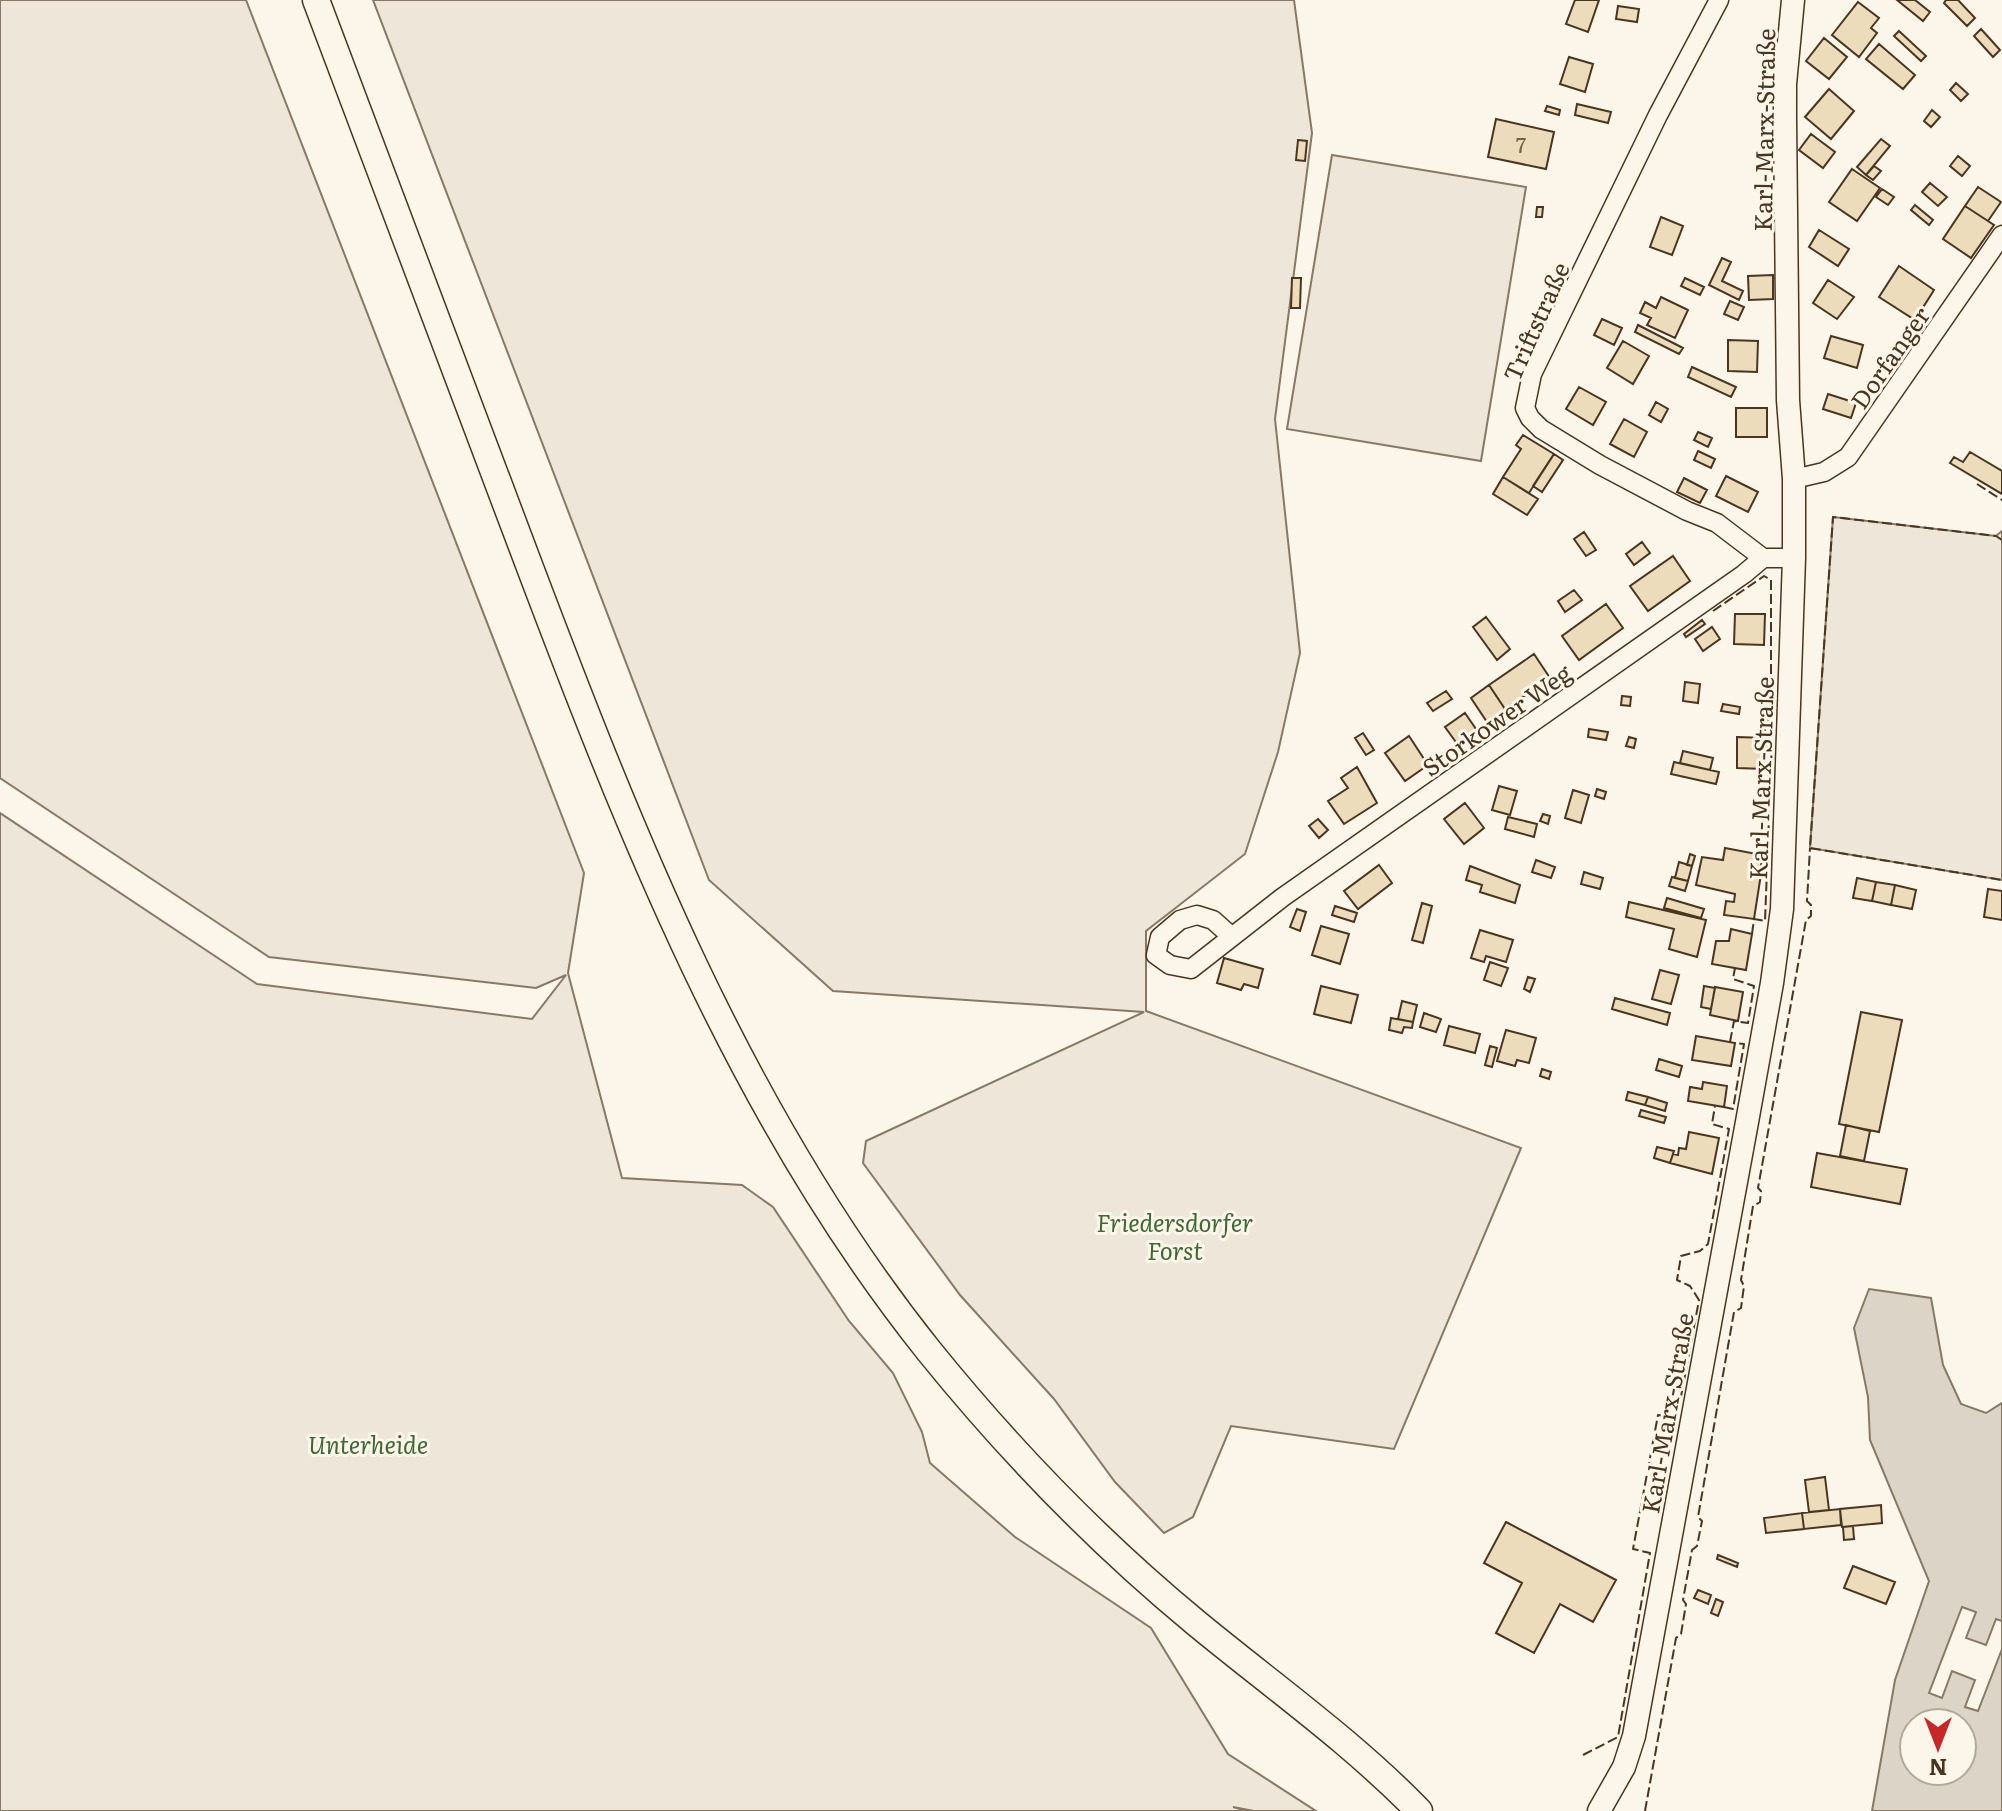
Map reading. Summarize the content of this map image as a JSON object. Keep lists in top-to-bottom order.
{
  "streets": {
    "street": [
      "Karl-Marx-Straße",
      "Triftstraße",
      "Dorfanger",
      "Storkower Weg"
    ]
  },
  "crossings": [
    ["Karl-Marx-Straße", "Dorfanger"],
    ["Triftstraße", "Storkower Weg"]
  ],
  "parks": ["Friedersdorfer Forst", "Unterheide"],
  "house_numbers": ["7"],
  "north": "bottom"
}
